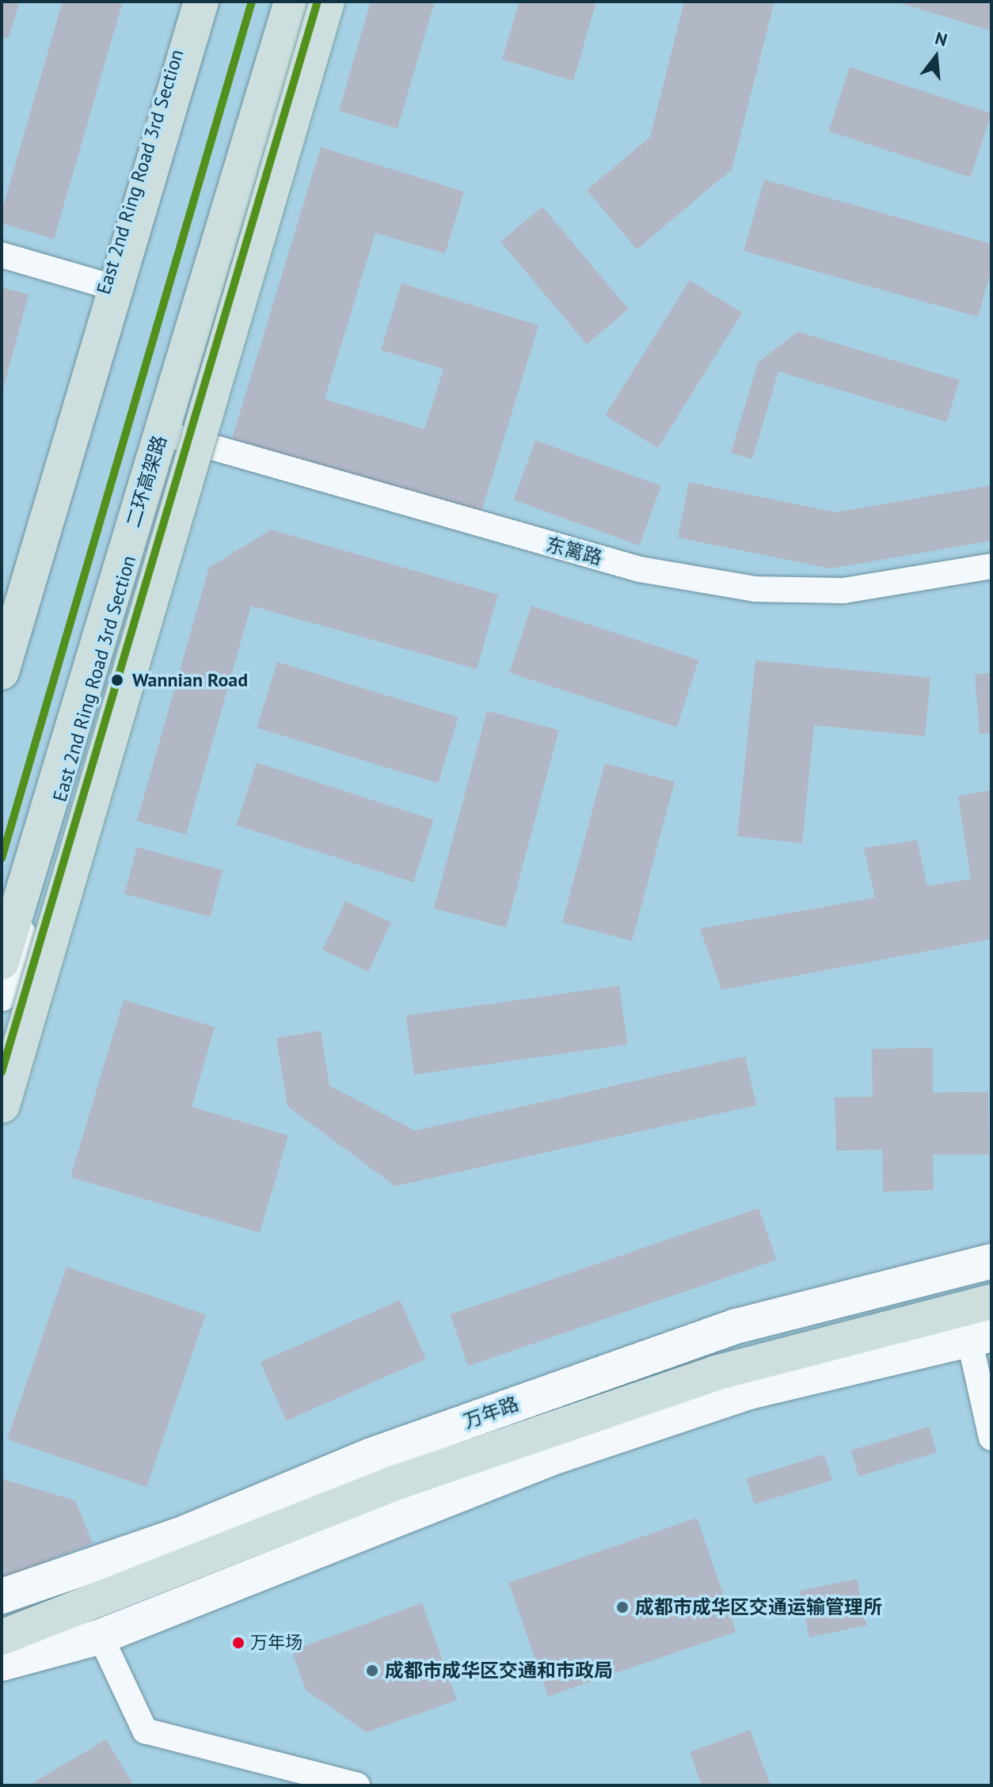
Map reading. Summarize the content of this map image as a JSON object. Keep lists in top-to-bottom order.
{
  "streets": {
    "highway": ["二环高架路"],
    "main road": ["East 2nd Ring Road 3rd Section", "万年路"],
    "street": ["东篱路"]
  },
  "crossings": [
    ["East 2nd Ring Road 3rd Section", "东篱路"]
  ],
  "places": [
    "Wannian Road",
    "成都市成华区交通运输管理所",
    "万年场",
    "成都市成华区交通和市政局"
  ],
  "north": "top"
}
